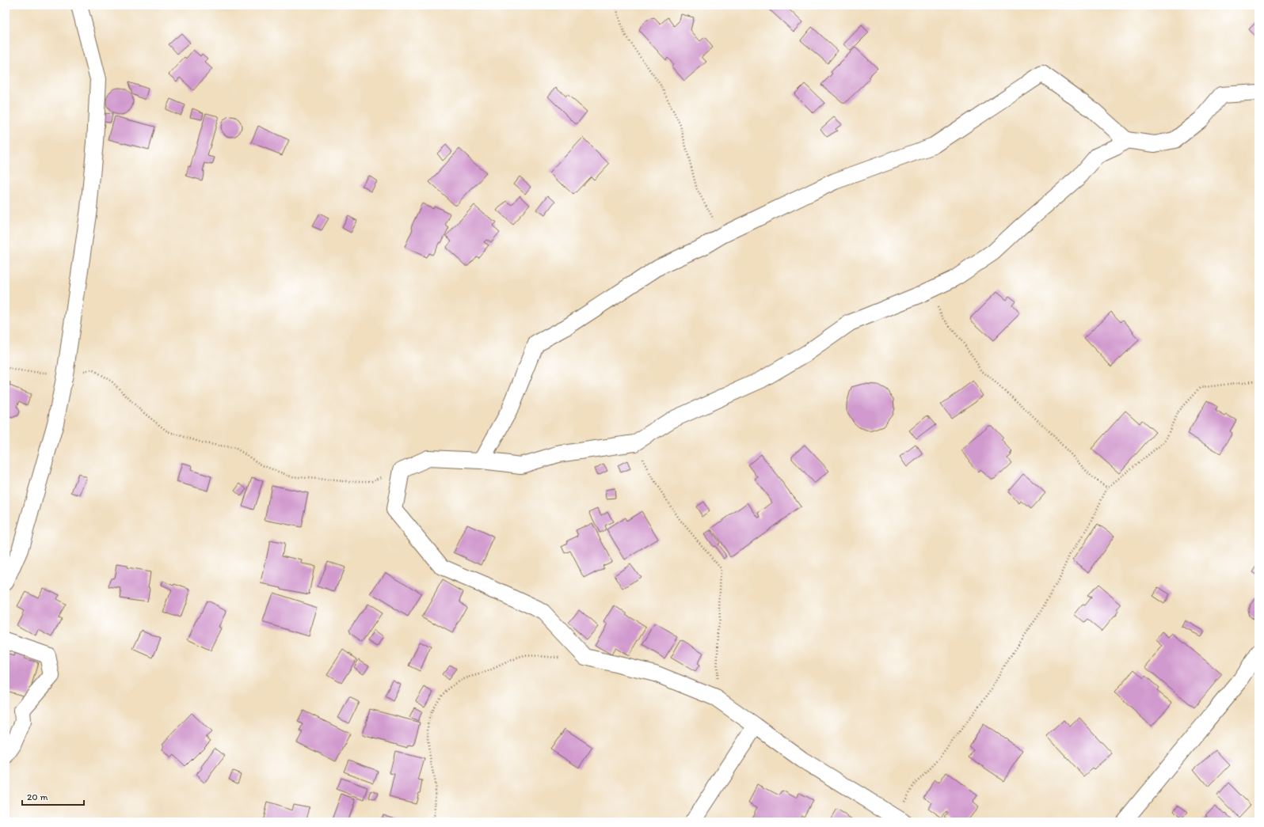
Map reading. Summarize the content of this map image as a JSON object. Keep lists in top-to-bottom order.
{
  "scale_bar": "20 m"
}
